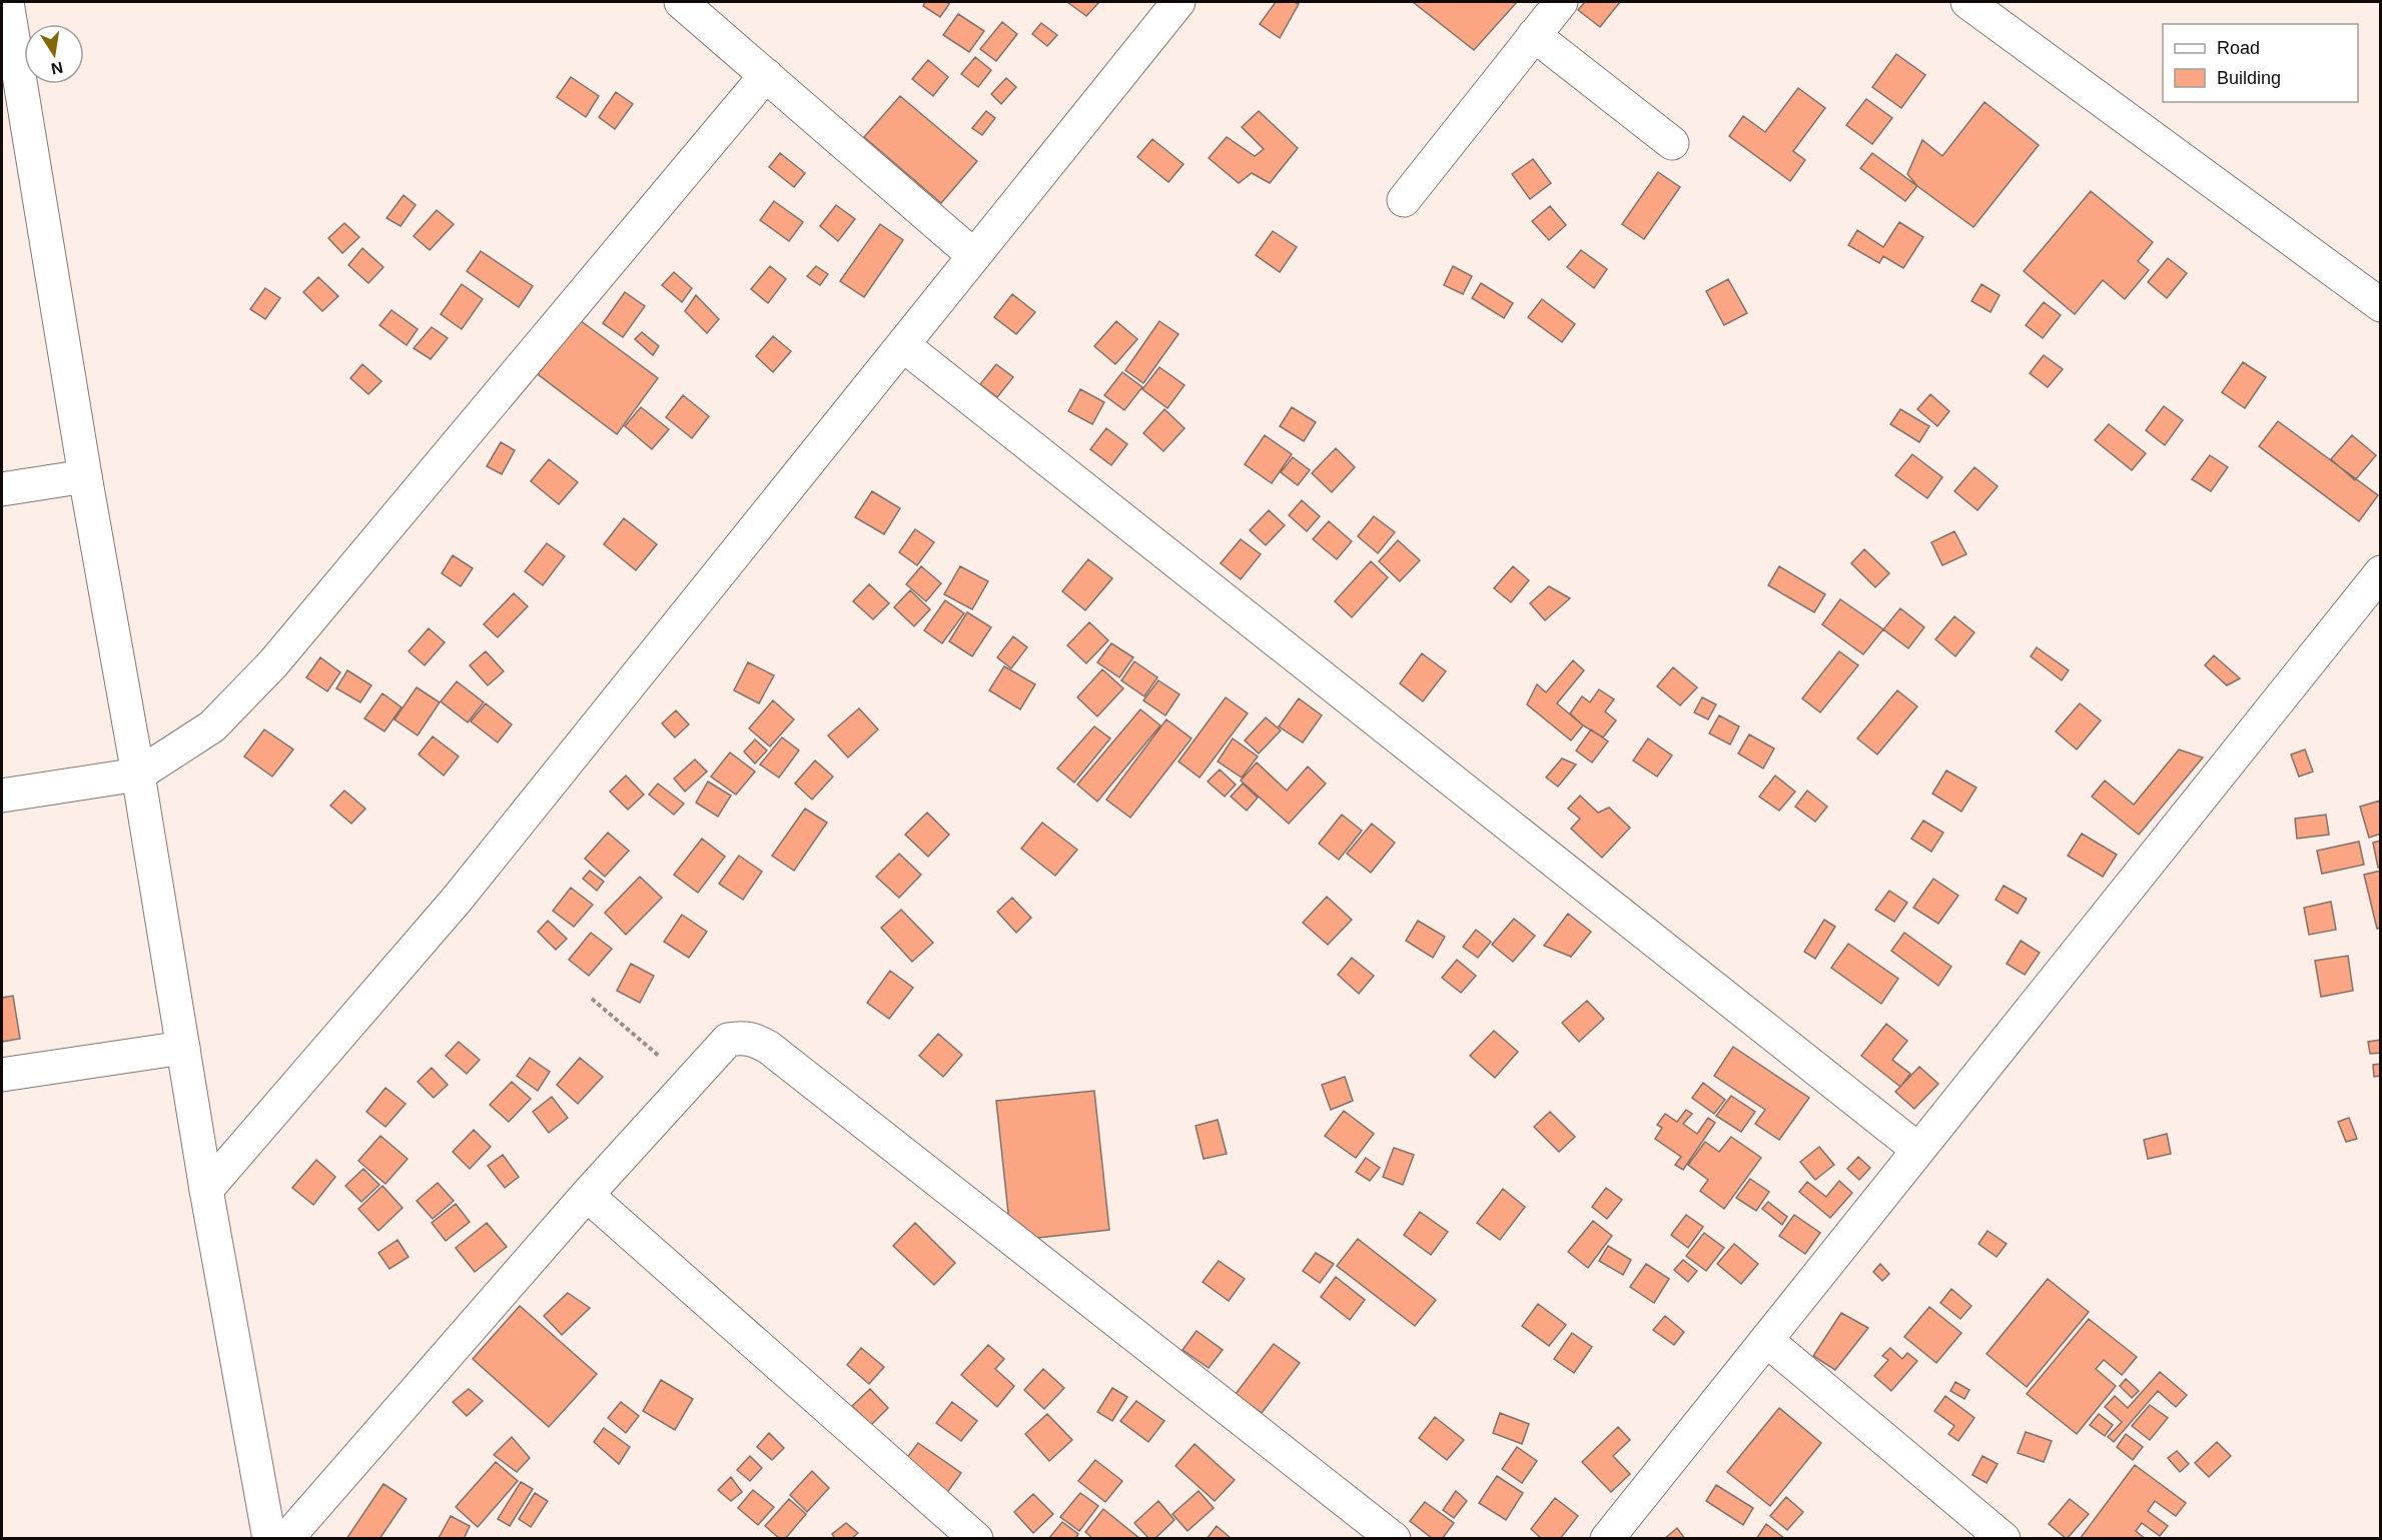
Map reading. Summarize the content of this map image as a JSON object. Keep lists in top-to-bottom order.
{
  "legend": ["Road", "Building"],
  "north": "bottom"
}
